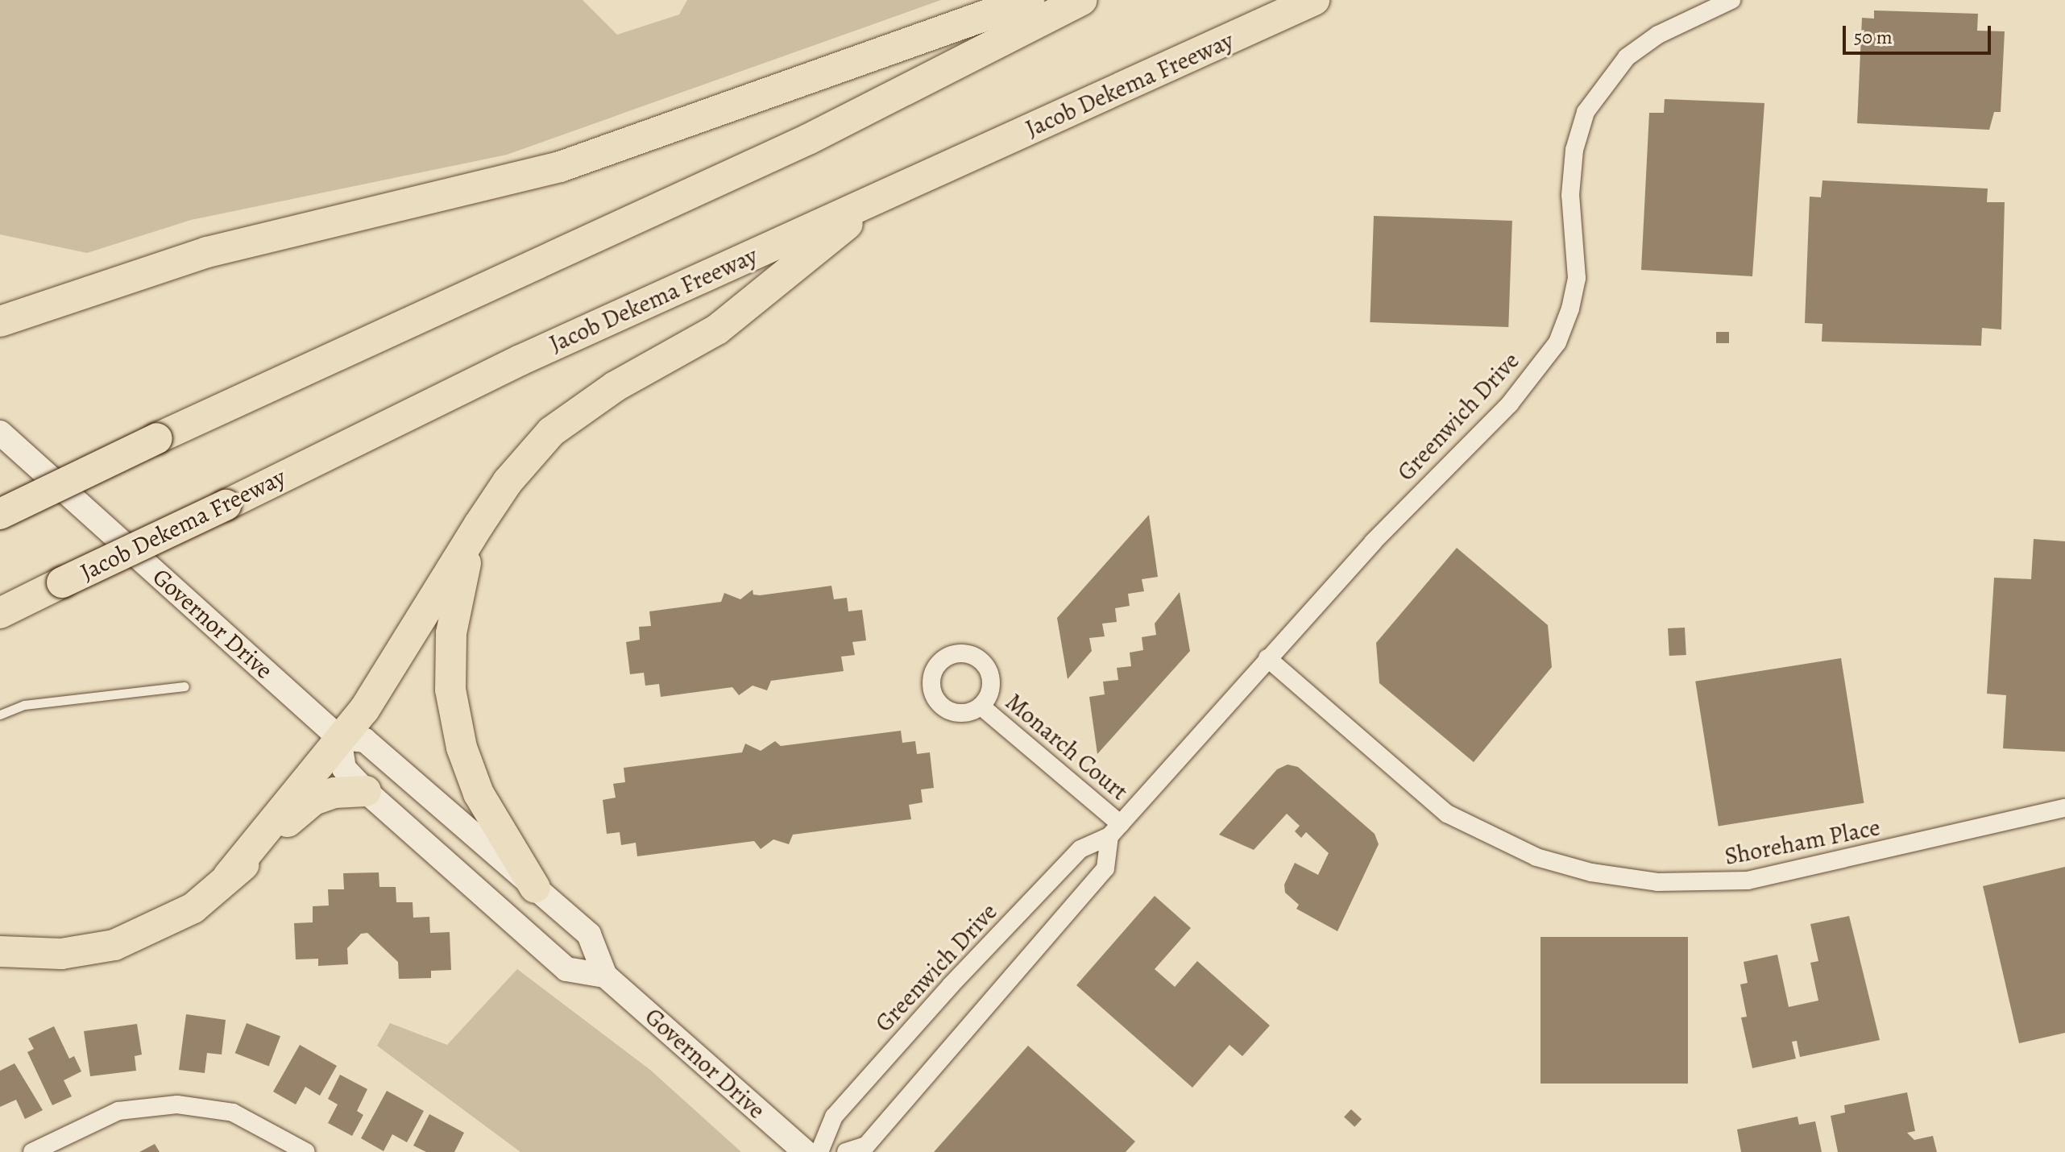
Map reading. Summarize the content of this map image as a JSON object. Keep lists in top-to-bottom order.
{
  "streets": {
    "highway": ["Jacob Dekema Freeway"],
    "main road": ["Governor Drive"],
    "street": ["Greenwich Drive", "Monarch Court", "Shoreham Place"]
  },
  "crossings": [
    ["Greenwich Drive", "Monarch Court"],
    ["Greenwich Drive", "Shoreham Place"]
  ],
  "scale_bar": "50 m"
}
